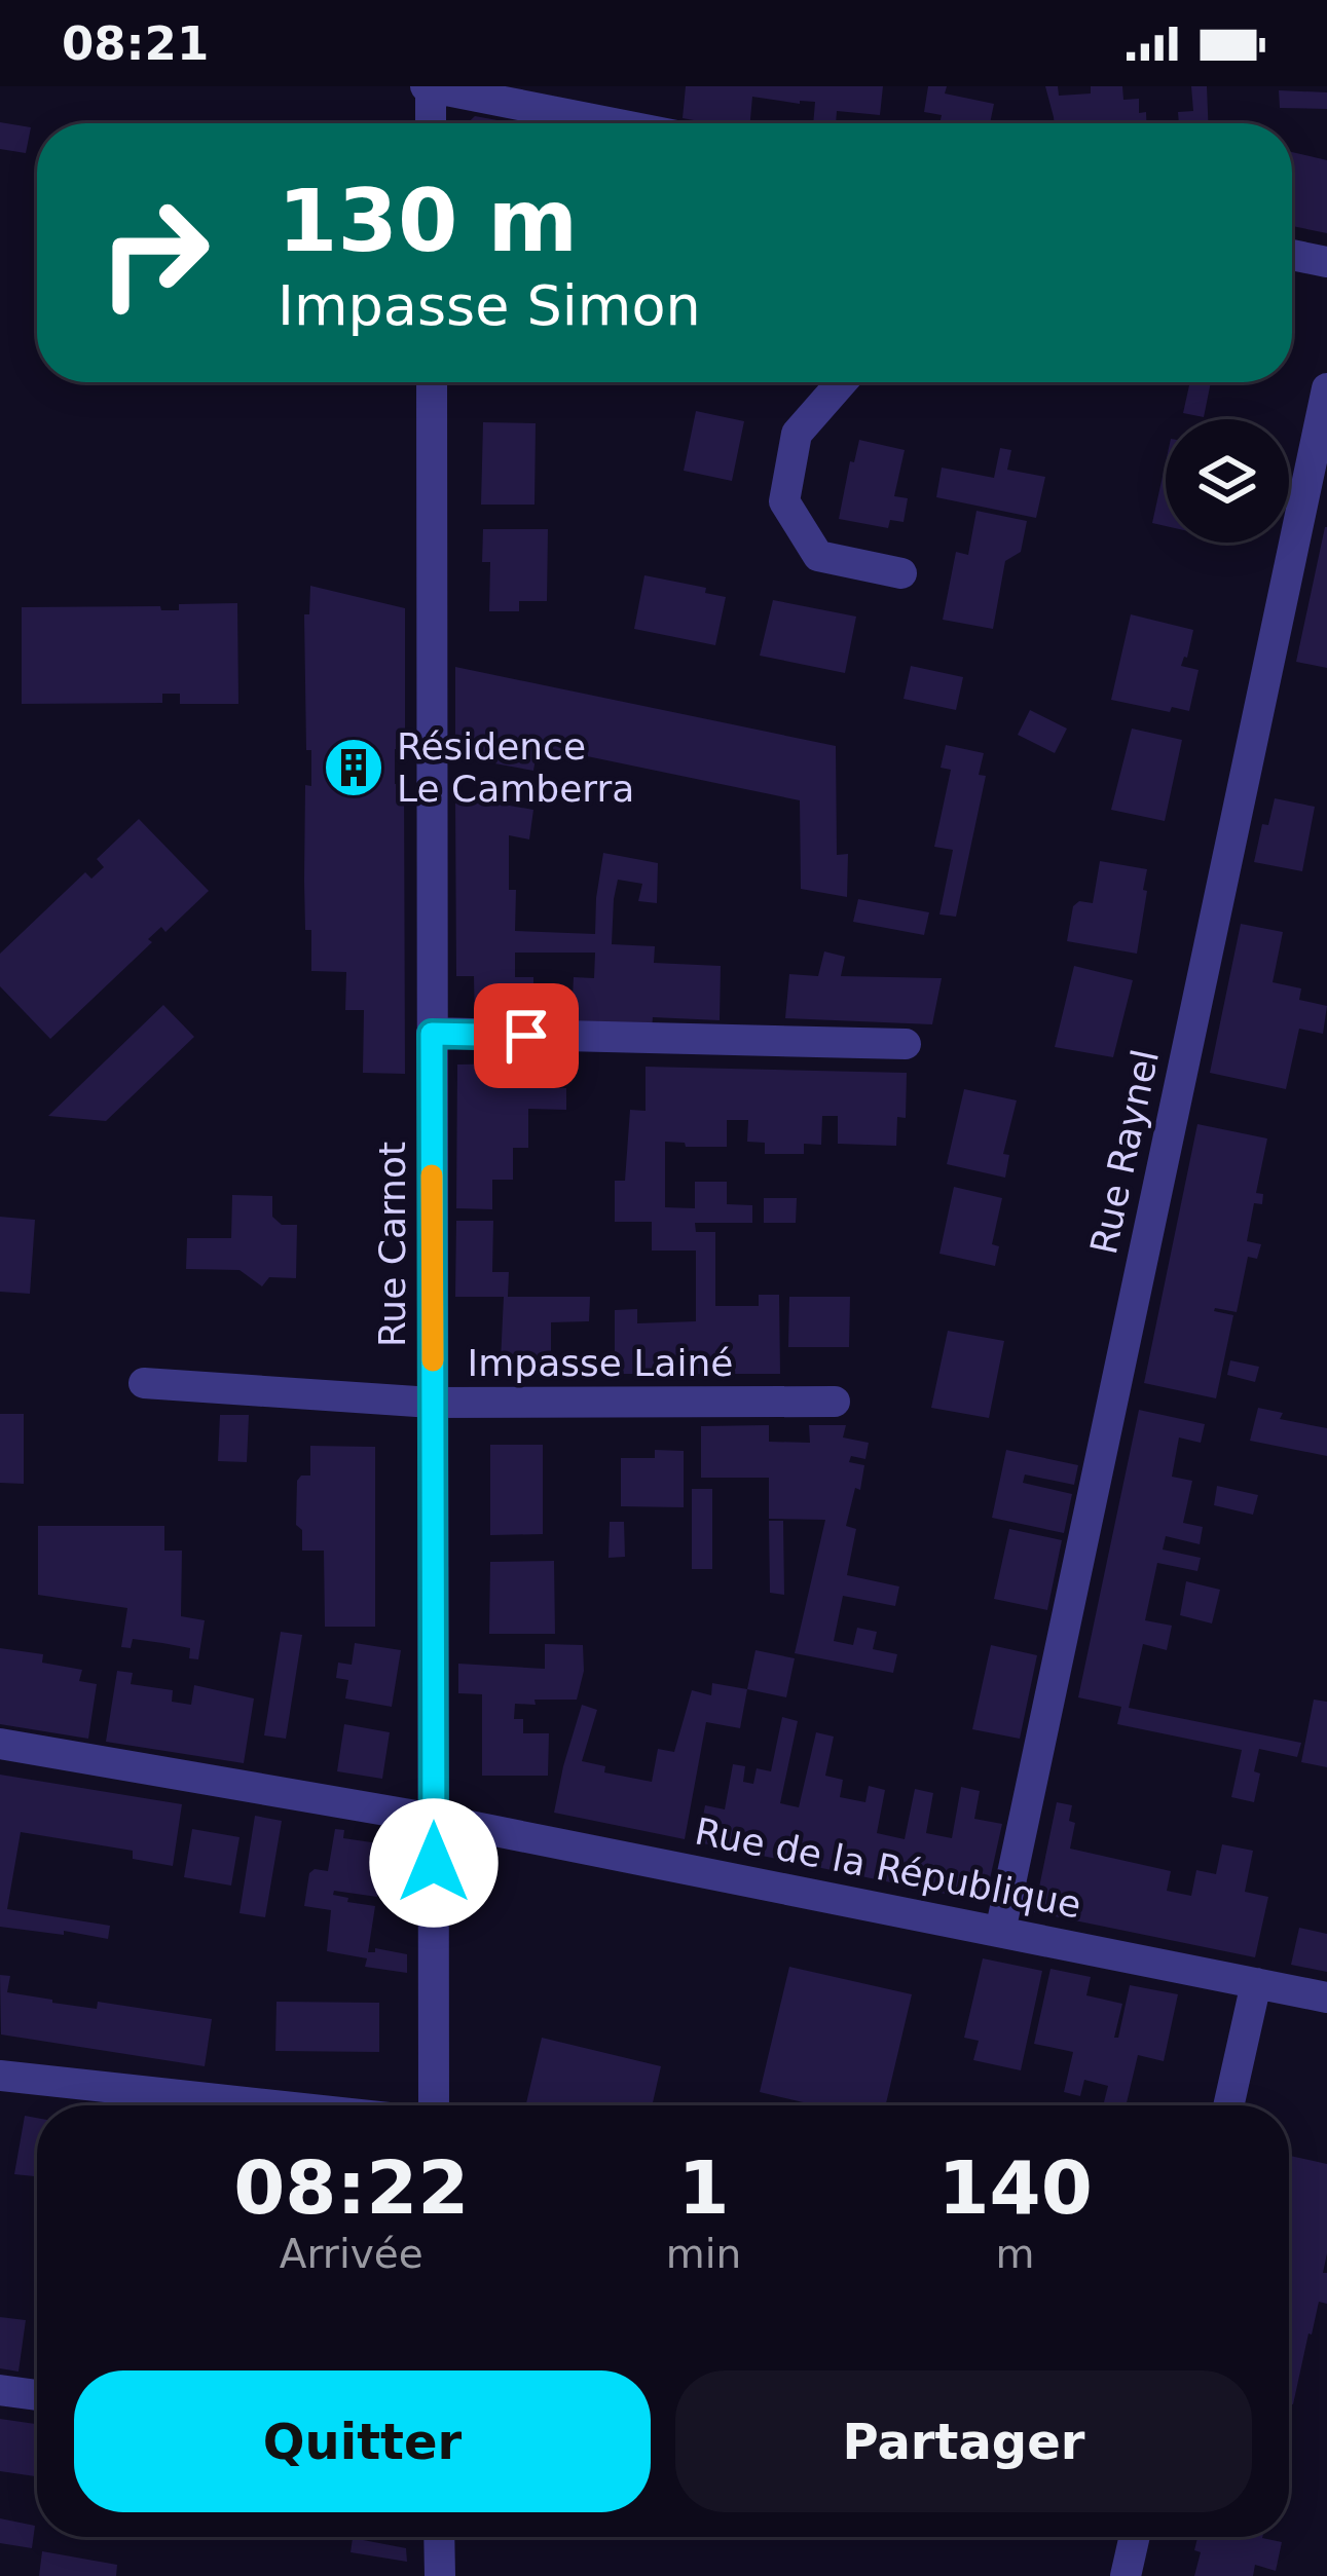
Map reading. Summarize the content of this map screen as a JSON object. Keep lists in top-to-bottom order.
{
  "streets": {
    "street": [
      "Rue Raynel",
      "Rue Carnot",
      "Impasse Lainé",
      "Rue de la République"
    ]
  },
  "crossings": [
    ["Rue Raynel", "Rue de la République"],
    ["Rue Carnot", "Impasse Lainé"],
    ["Rue Carnot", "Rue de la République"]
  ],
  "places": {
    "building": ["Résidence Le Camberra"]
  },
  "page": {
    "status": "08:21",
    "turn": ["130 m", "Impasse Simon"],
    "eta": [
      "08:22",
      "Arrivée",
      "1",
      "min",
      "140",
      "m"
    ],
    "buttons": ["Quitter", "Partager"]
  }
}
